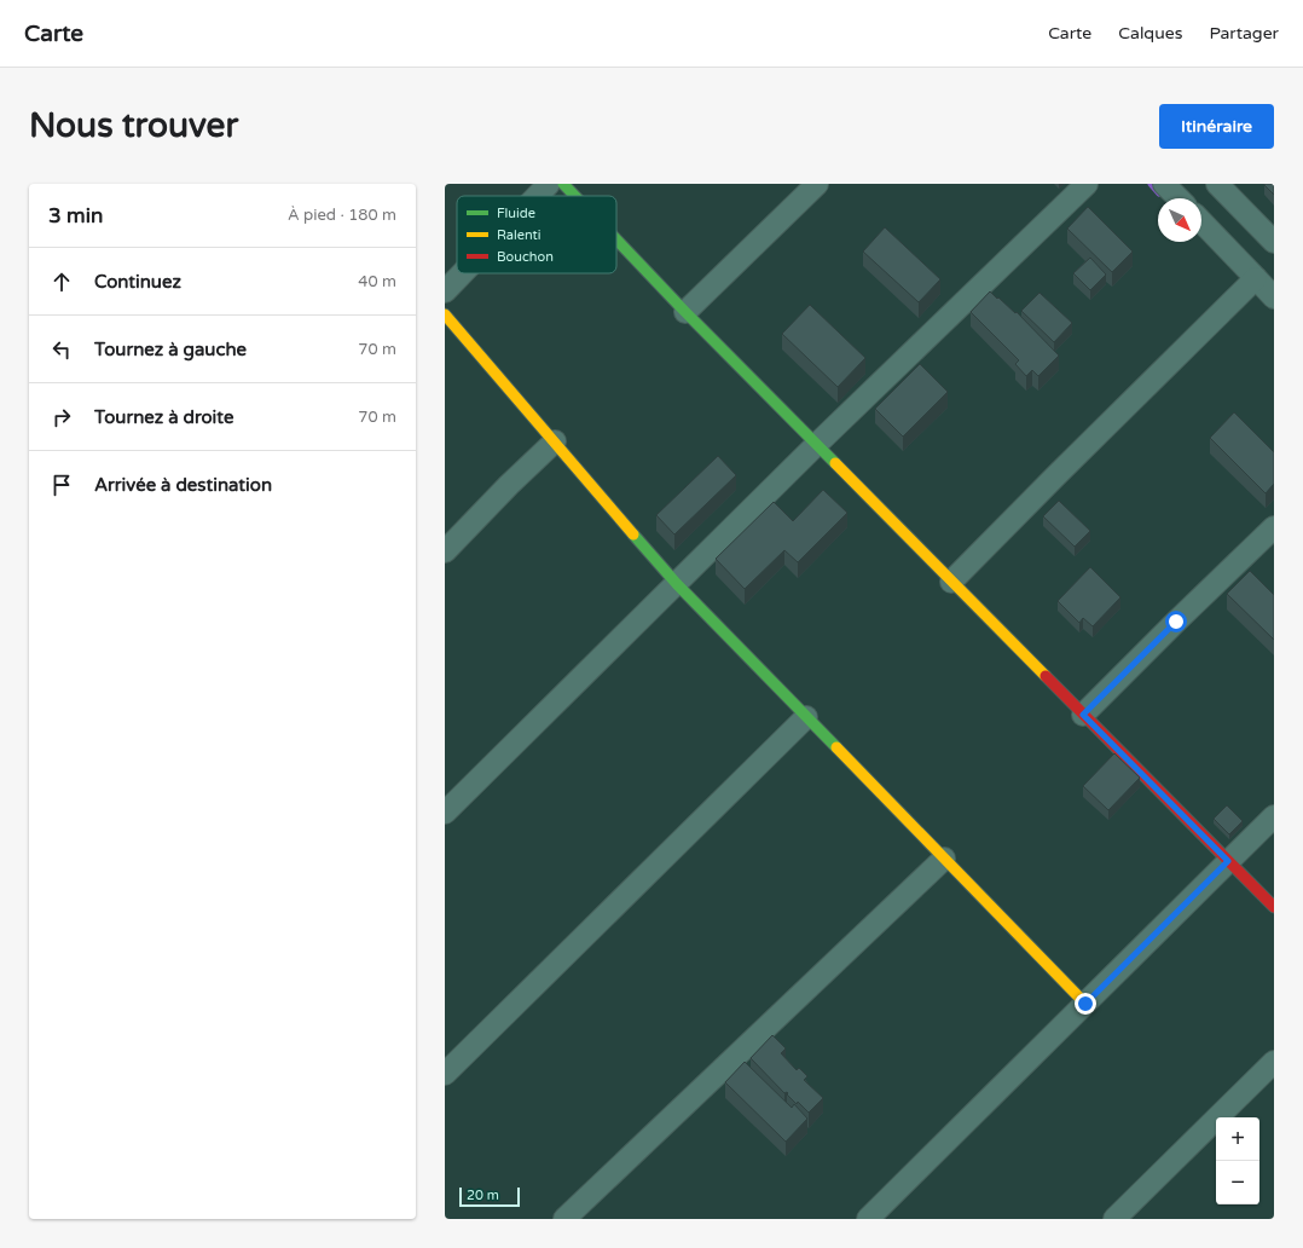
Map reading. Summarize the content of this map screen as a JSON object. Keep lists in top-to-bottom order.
{
  "legend": ["Fluide", "Ralenti", "Bouchon"],
  "scale_bar": "20 m",
  "north": "bottom right",
  "page": {
    "header": "Carte",
    "nav": ["Carte", "Calques", "Partager"],
    "buttons": "Itinéraire",
    "title": "Nous trouver",
    "heading": ["3 min", "À pied · 180 m"],
    "list": [
      ["Continuez", "40 m"],
      ["Tournez à gauche", "70 m"],
      ["Tournez à droite", "70 m"],
      "Arrivée à destination"
    ],
    "map_buttons": ["+", "−"],
    "scale": "20 m"
  }
}
